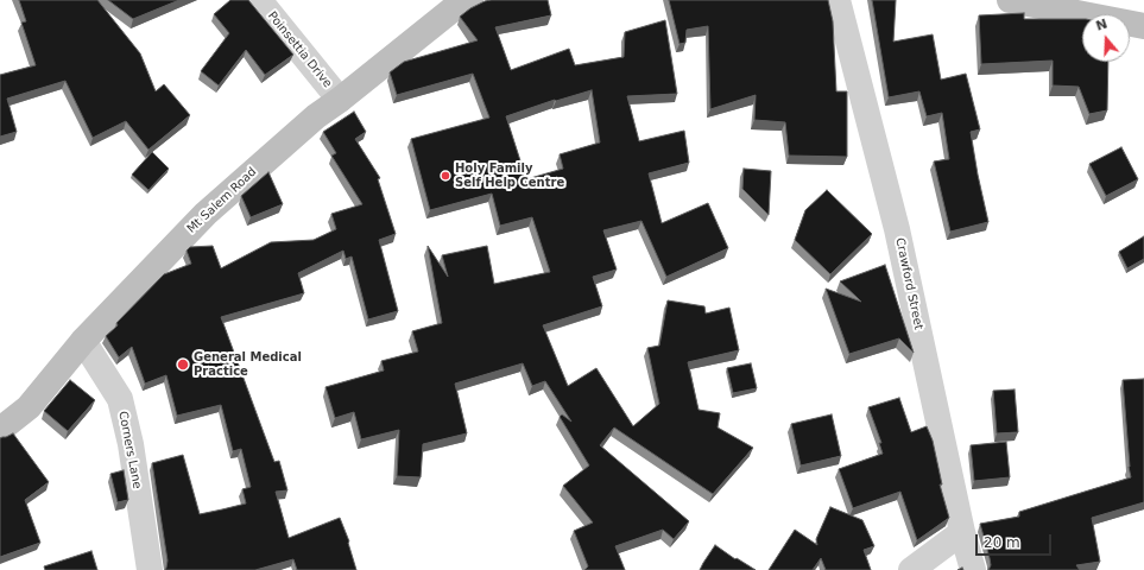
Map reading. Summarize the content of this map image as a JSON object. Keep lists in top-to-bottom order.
{
  "streets": {
    "street": [
      "Poinsettia Drive",
      "Mt Salem Road",
      "Crawford Street",
      "Corners Lane"
    ]
  },
  "crossings": [
    ["Poinsettia Drive", "Mt Salem Road"],
    ["Mt Salem Road", "Corners Lane"]
  ],
  "places": ["Holy Family Self Help Centre", "General Medical Practice"],
  "scale_bar": "20 m",
  "north": "top"
}
